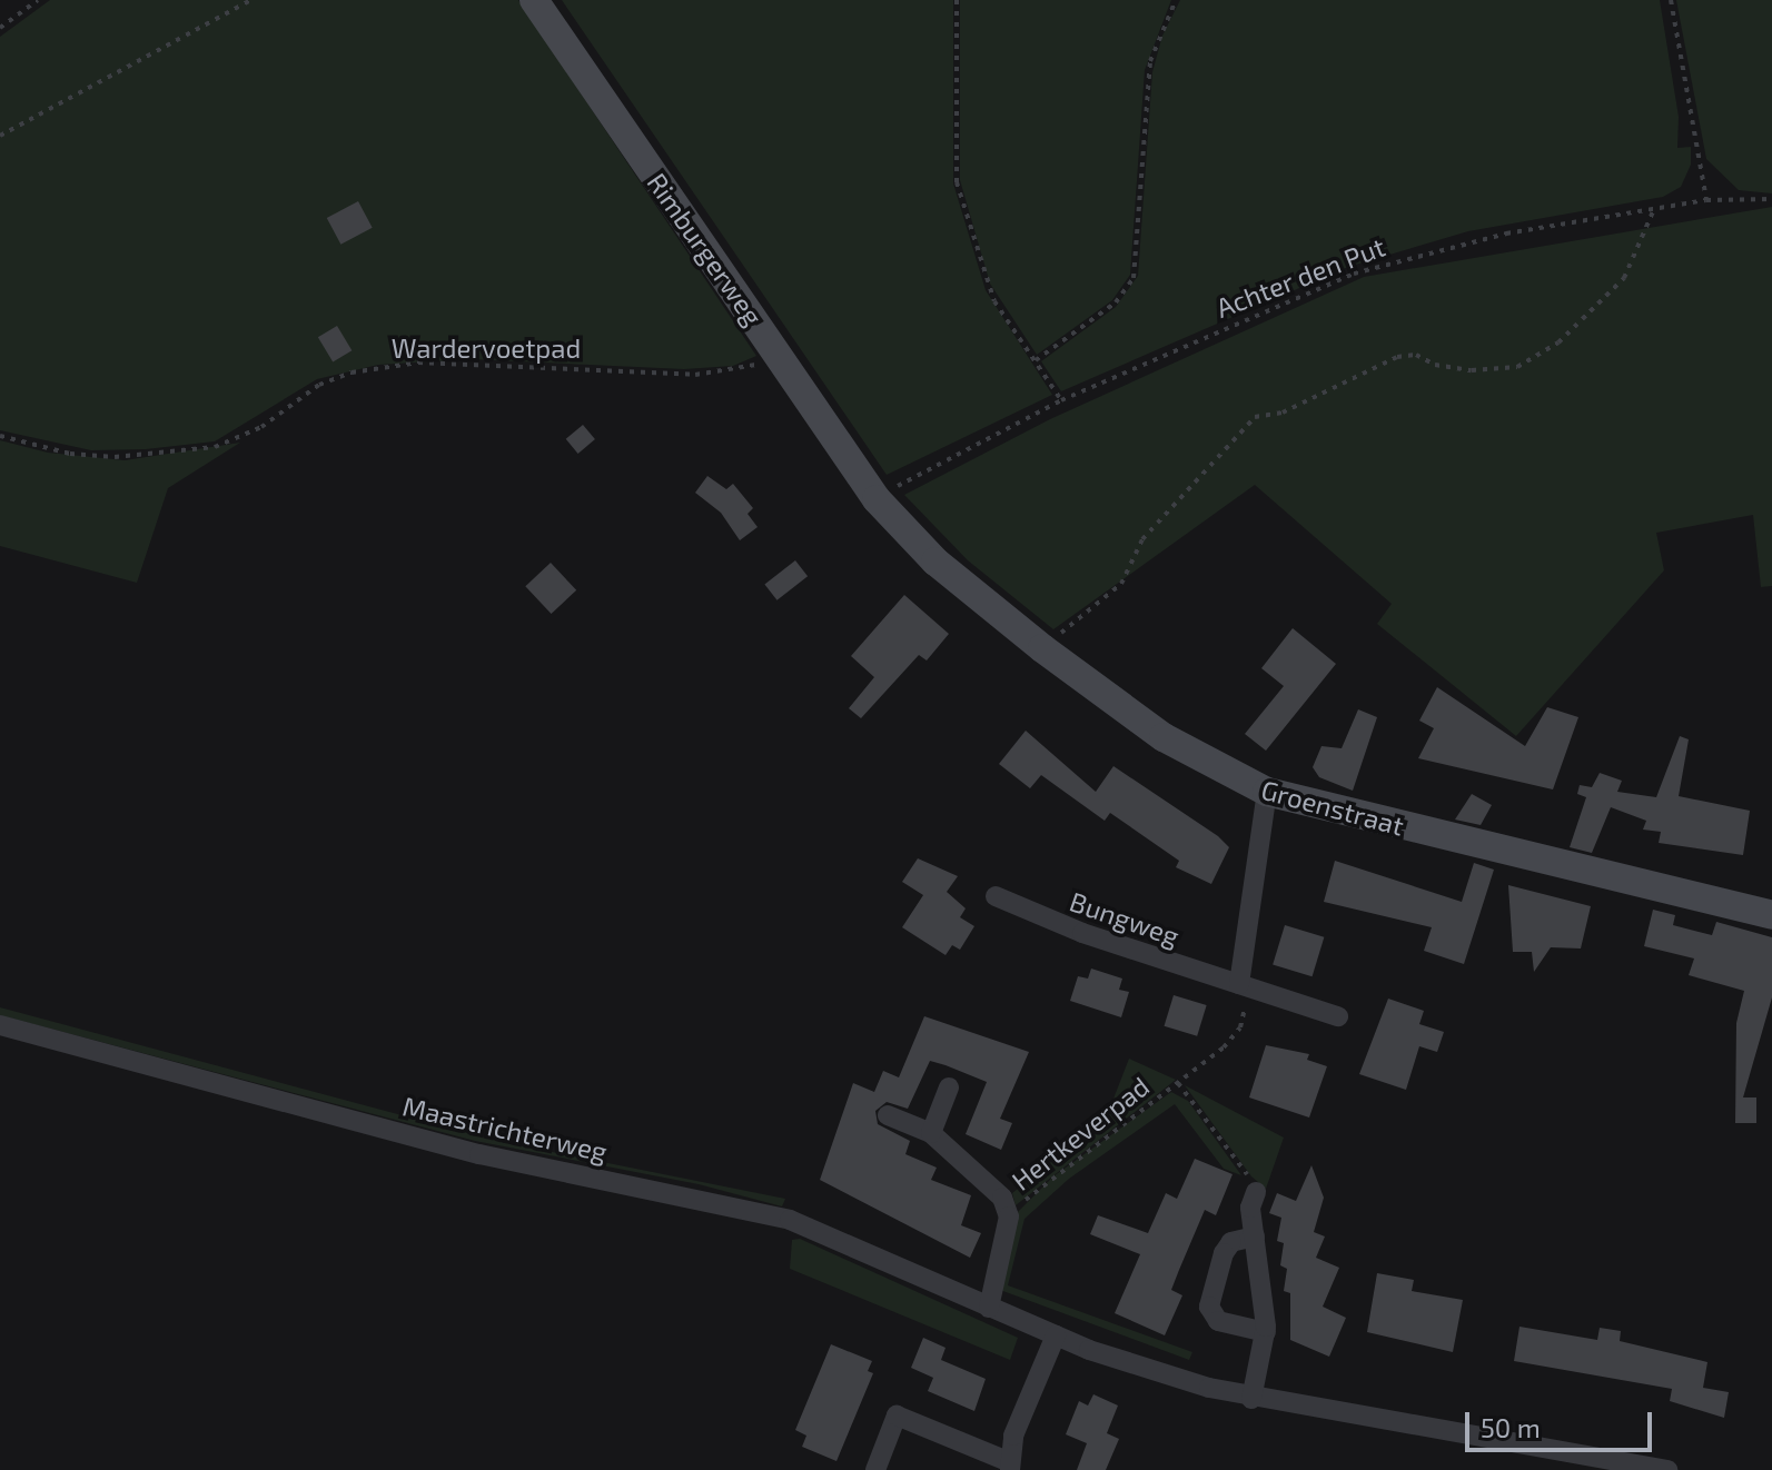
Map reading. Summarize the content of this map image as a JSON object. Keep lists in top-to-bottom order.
{
  "streets": {
    "street": [
      "Rimburgerweg",
      "Groenstraat",
      "Bungweg",
      "Maastrichterweg"
    ],
    "path": ["Achter den Put", "Wardervoetpad", "Hertkeverpad"]
  },
  "crossings": [
    ["Rimburgerweg", "Achter den Put"],
    ["Rimburgerweg", "Wardervoetpad"],
    ["Rimburgerweg", "Groenstraat"],
    ["Achter den Put", "Groenstraat"],
    ["Bungweg", "Hertkeverpad"]
  ],
  "scale_bar": "50 m"
}
